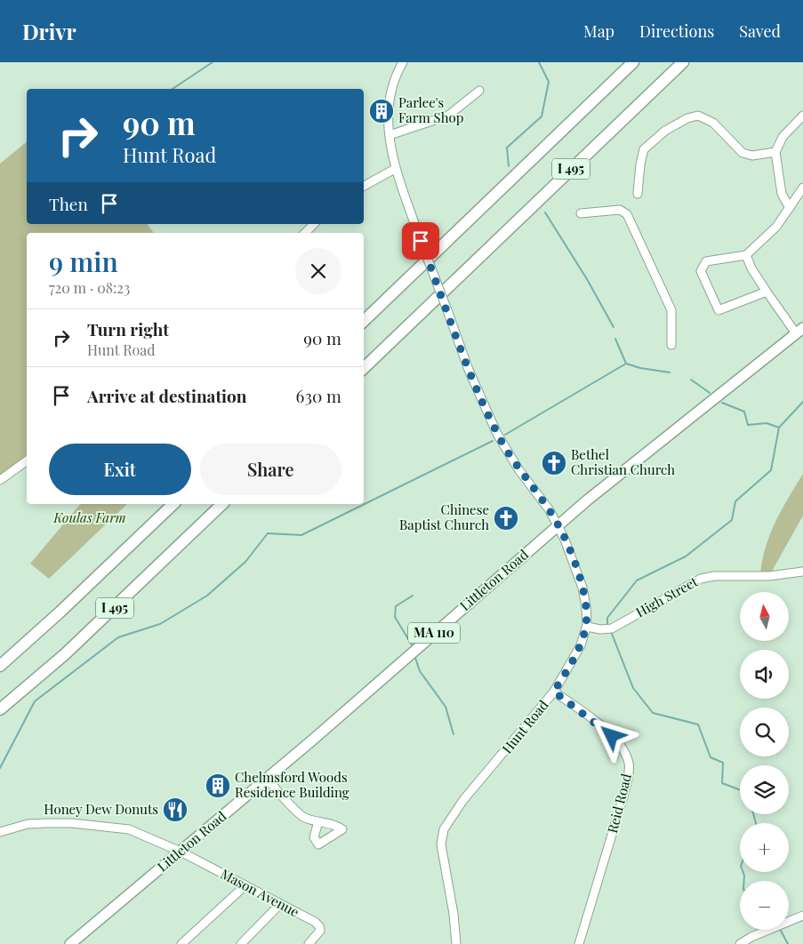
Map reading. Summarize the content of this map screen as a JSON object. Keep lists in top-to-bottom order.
{
  "streets": {
    "highway": ["I 495"],
    "main road": ["Littleton Road", "MA 110"],
    "street": [
      "High Street",
      "Hunt Road",
      "Reid Road",
      "Mason Avenue"
    ]
  },
  "crossings": [
    ["Littleton Road", "Hunt Road"],
    ["Littleton Road", "Mason Avenue"],
    ["High Street", "Hunt Road"],
    ["Hunt Road", "Reid Road"]
  ],
  "parks": ["Koulas Farm"],
  "places": {
    "building": ["Parlee's Farm Shop", "Chelmsford Woods Residence Building"],
    "church": ["Bethel Christian Church", "Chinese Baptist Church"],
    "restaurant": ["Honey Dew Donuts"]
  },
  "north": "top",
  "page": {
    "header": "Drivr",
    "nav": ["Map", "Directions", "Saved"],
    "turn": ["90 m", "Hunt Road"],
    "then": "Then",
    "heading": ["9 min", "720 m · 08:23"],
    "list": [
      {
        "name": "Turn right",
        "note": "Hunt Road",
        "value": "90 m"
      },
      {
        "name": "Arrive at destination",
        "value": "630 m"
      }
    ],
    "buttons": ["Exit", "Share"],
    "map_buttons": ["+", "−"]
  }
}
